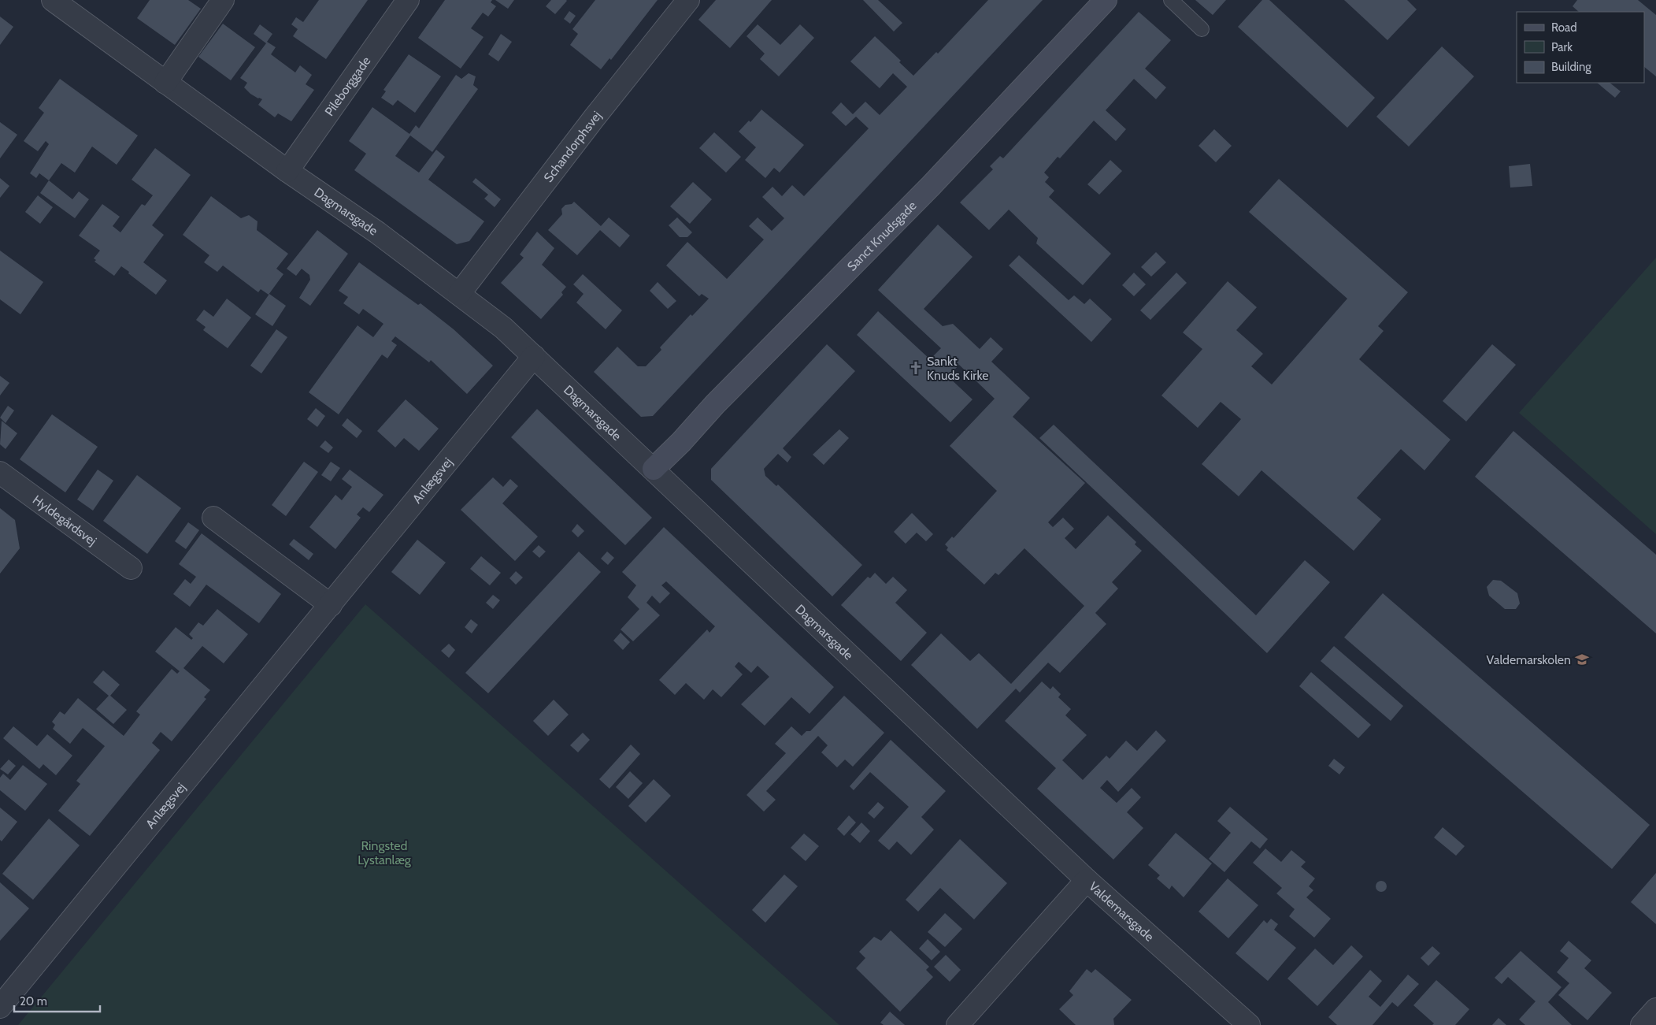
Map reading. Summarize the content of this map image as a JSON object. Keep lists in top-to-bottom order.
{
  "streets": {
    "street": [
      "Pileborggade",
      "Schandorphsvej",
      "Dagmarsgade",
      "Sanct Knudsgade",
      "Anlægsvej",
      "Hyldegårdsvej",
      "Valdemarsgade"
    ]
  },
  "crossings": [
    ["Pileborggade", "Dagmarsgade"],
    ["Schandorphsvej", "Dagmarsgade"],
    ["Dagmarsgade", "Sanct Knudsgade"],
    ["Dagmarsgade", "Anlægsvej"],
    ["Dagmarsgade", "Valdemarsgade"]
  ],
  "parks": ["Ringsted Lystanlæg"],
  "places": {
    "church": ["Sankt Knuds Kirke"],
    "school or university": ["Valdemarskolen"]
  },
  "legend": ["Road", "Park", "Building"],
  "scale_bar": "20 m"
}
